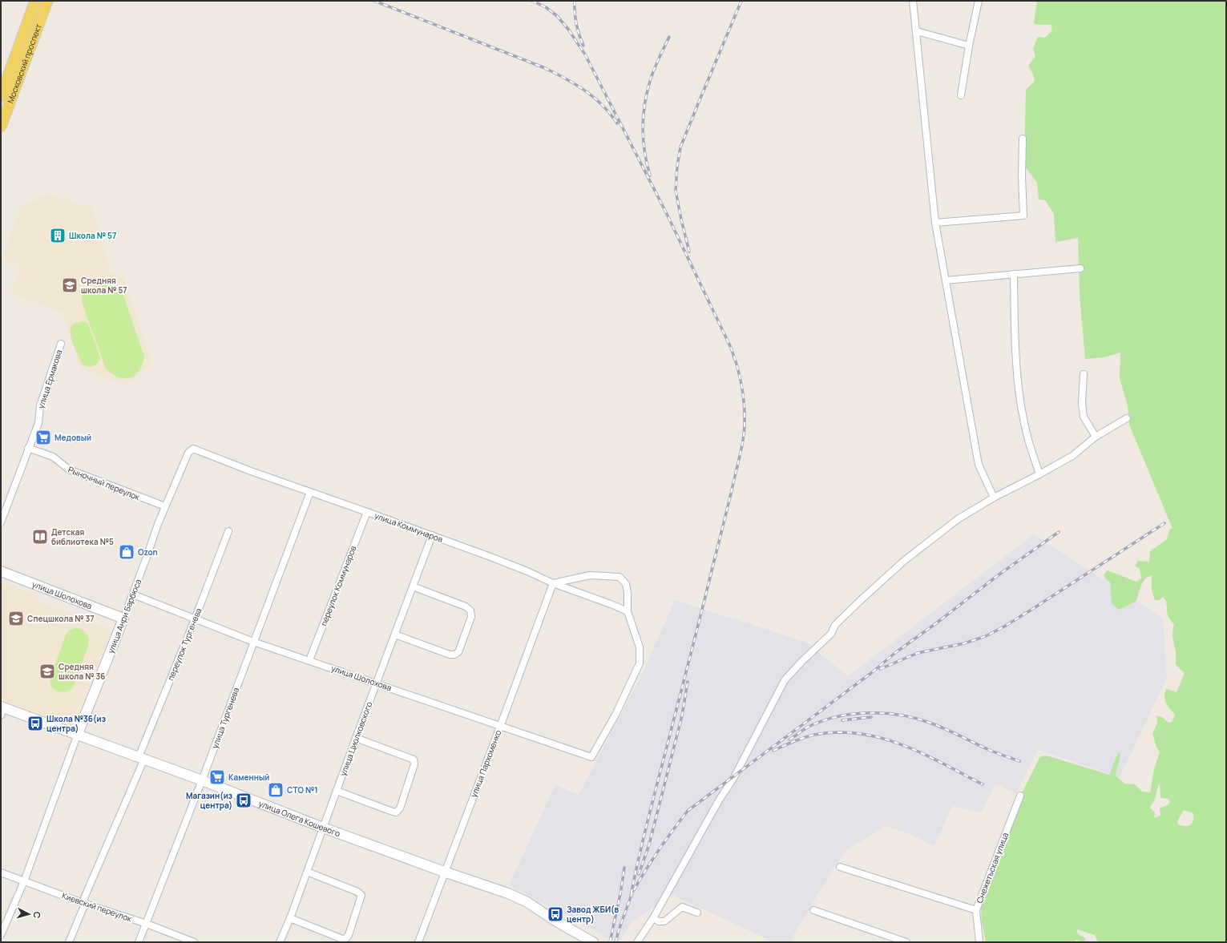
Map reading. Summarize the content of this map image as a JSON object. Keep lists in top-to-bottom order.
{
  "streets": {
    "main road": ["Московский проспект"],
    "street": [
      "улица Ермакова",
      "Рыночный переулок",
      "улица Коммунаров",
      "переулок Коммунаров",
      "улица Шолохова",
      "улица Анри Барбюса",
      "переулок Тургенева",
      "улица Тургенева",
      "улица Циолковского",
      "улица Пархоменко",
      "улица Олега Кошевого",
      "Снежетьская улица",
      "Киевский переулок"
    ]
  },
  "crossings": [
    ["улица Ермакова", "Рыночный переулок"],
    ["Рыночный переулок", "улица Анри Барбюса"],
    ["улица Коммунаров", "переулок Коммунаров"],
    ["улица Коммунаров", "улица Шолохова"],
    ["улица Коммунаров", "улица Анри Барбюса"],
    ["улица Коммунаров", "улица Тургенева"],
    ["улица Коммунаров", "улица Циолковского"],
    ["улица Коммунаров", "улица Пархоменко"],
    ["переулок Коммунаров", "улица Шолохова"],
    ["улица Шолохова", "улица Анри Барбюса"],
    ["улица Шолохова", "переулок Тургенева"],
    ["улица Шолохова", "улица Тургенева"],
    ["улица Шолохова", "улица Циолковского"],
    ["улица Шолохова", "улица Пархоменко"],
    ["улица Анри Барбюса", "улица Олега Кошевого"],
    ["улица Анри Барбюса", "Киевский переулок"],
    ["переулок Тургенева", "улица Олега Кошевого"],
    ["переулок Тургенева", "Киевский переулок"],
    ["улица Тургенева", "улица Олега Кошевого"],
    ["улица Тургенева", "Киевский переулок"],
    ["улица Циолковского", "улица Олега Кошевого"],
    ["улица Пархоменко", "улица Олега Кошевого"]
  ],
  "places": {
    "building": ["Школа № 57"],
    "school or university": ["Средняя школа № 57", "Спецшкола № 37", "Средняя школа № 36"],
    "supermarket": ["Медовый", "Каменный"],
    "library": ["Детская библиотека №5"],
    "shop": ["Ozon", "СТО №1"],
    "bus stop": ["Школа №36(из центра)", "Магазин(из центра)", "Завод ЖБИ(в центр)"]
  },
  "north": "right"
}
